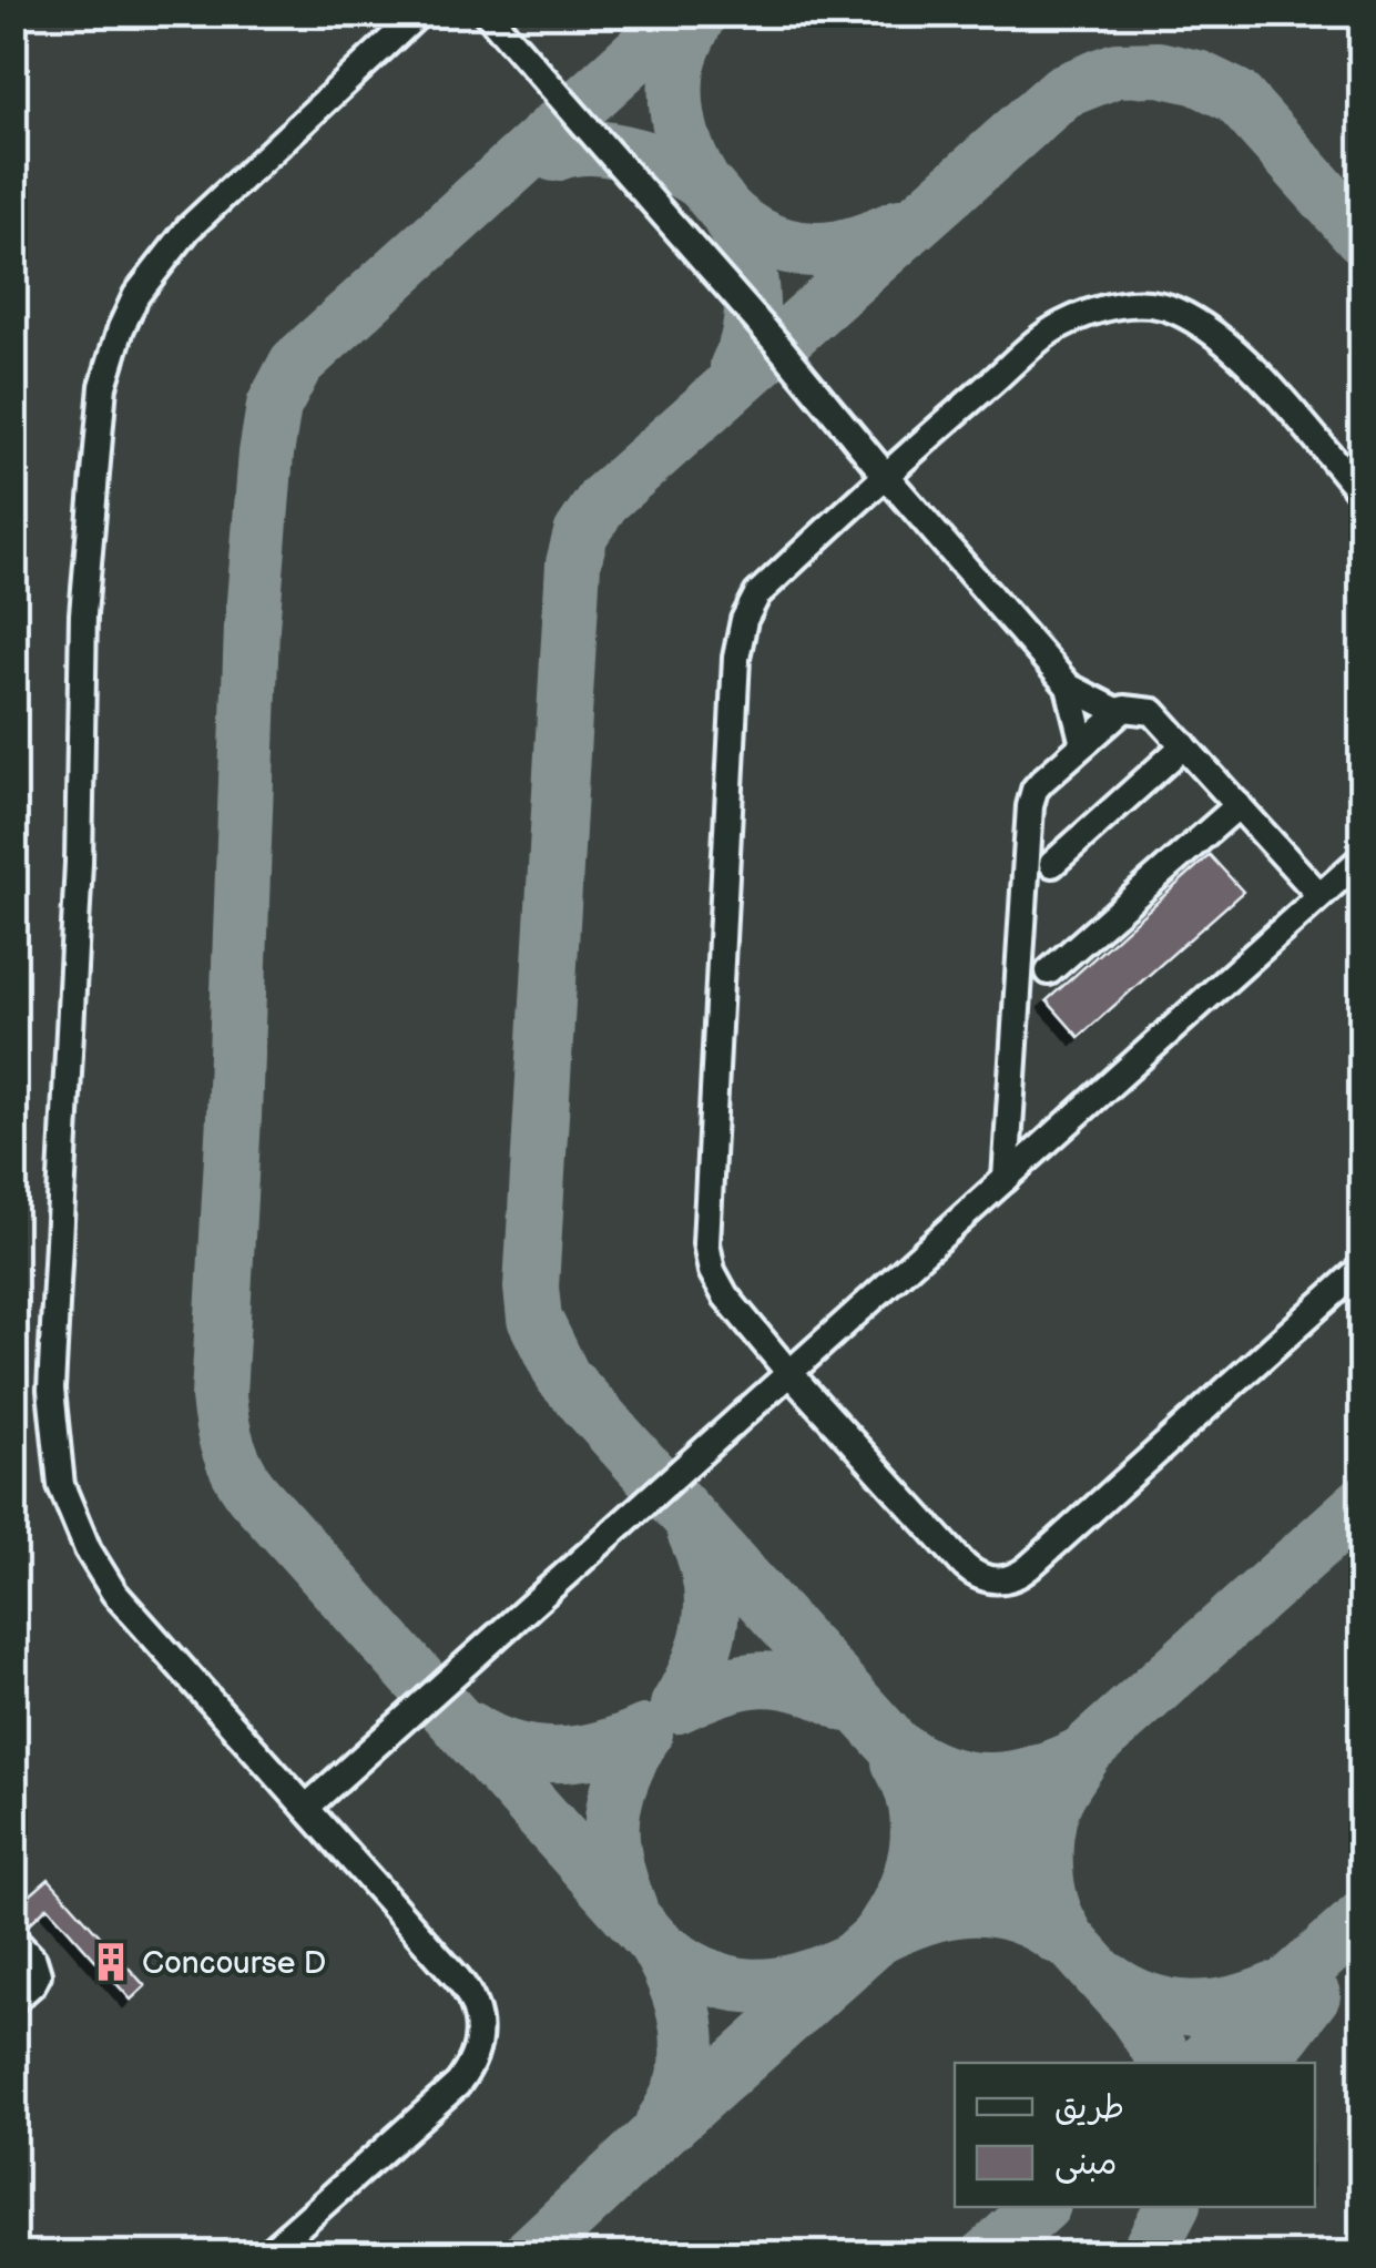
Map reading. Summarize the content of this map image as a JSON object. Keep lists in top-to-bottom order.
{
  "places": {
    "building": ["Concourse D"]
  },
  "legend": ["طريق", "مبنى"]
}
